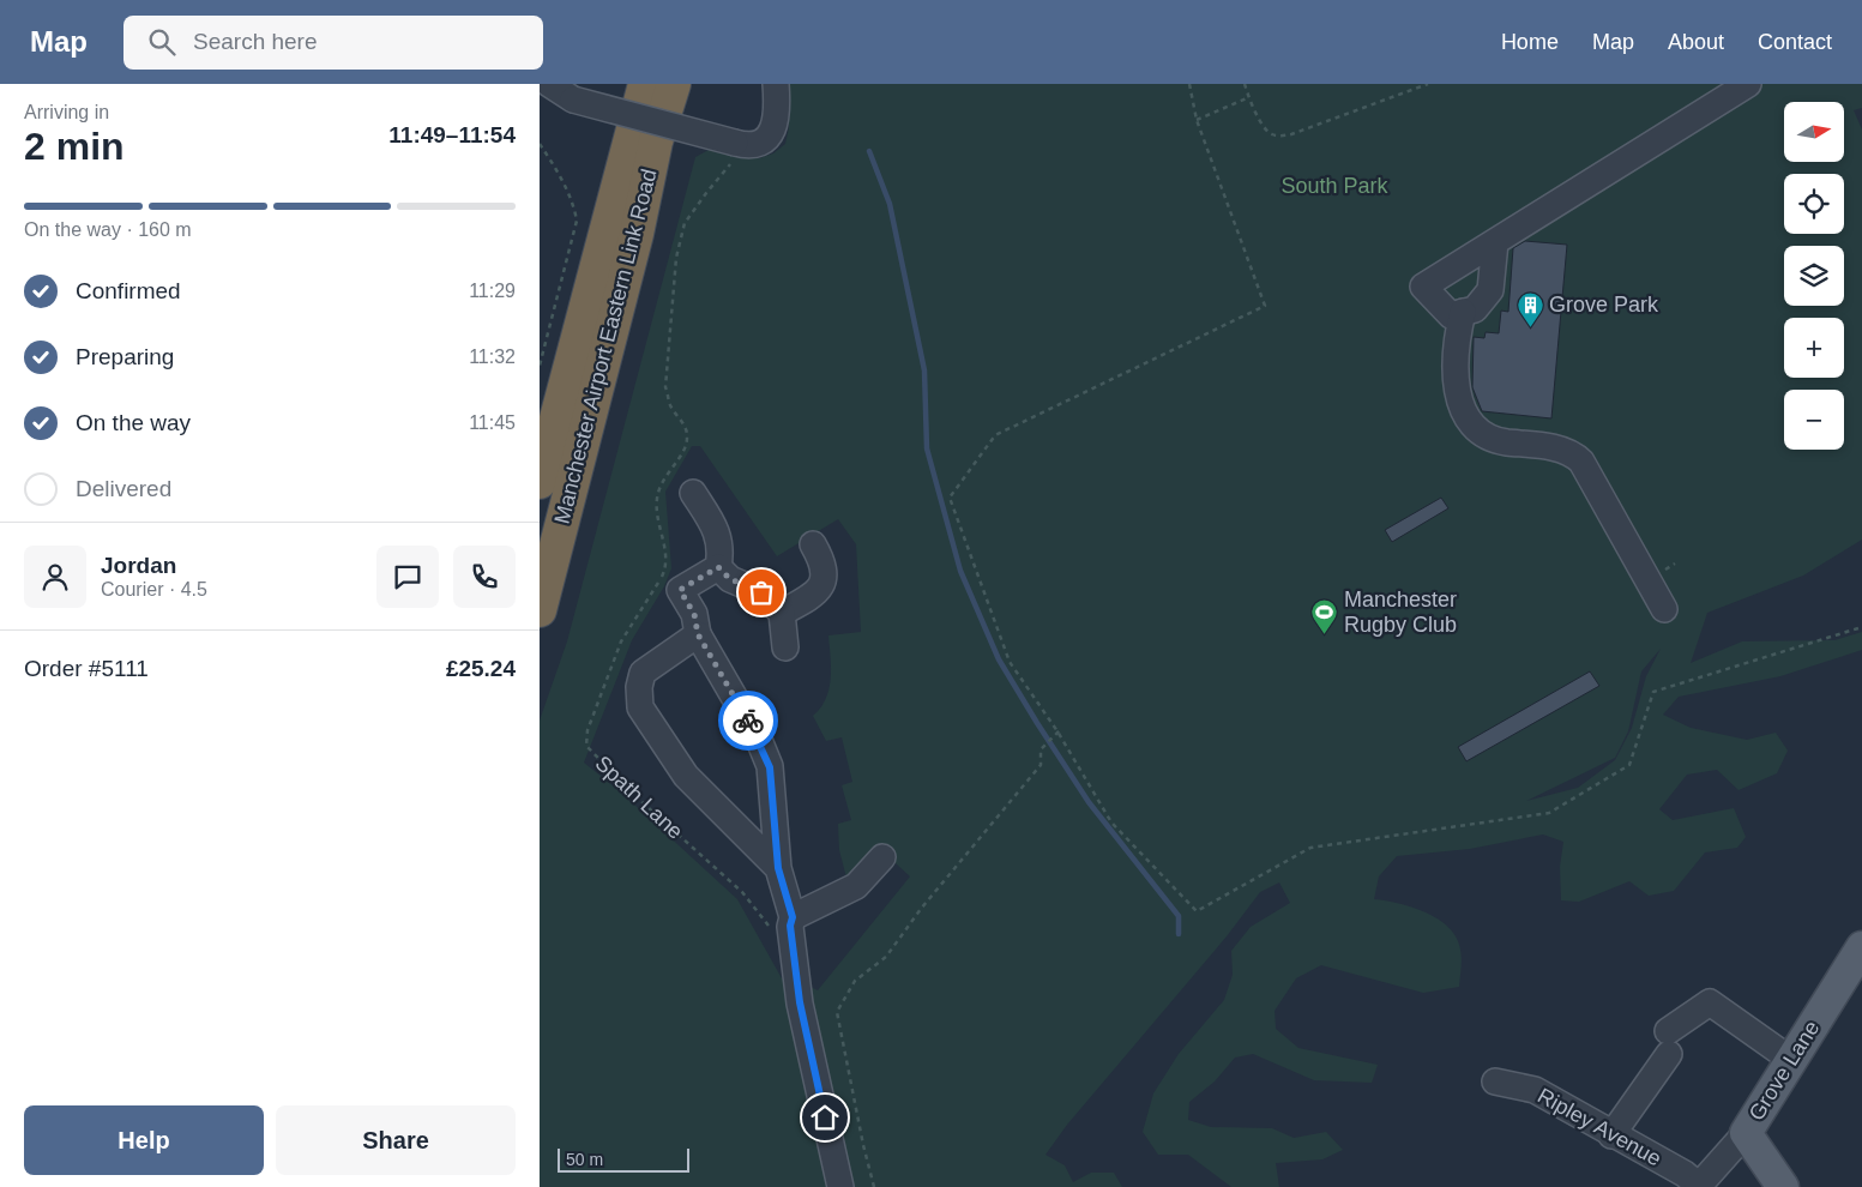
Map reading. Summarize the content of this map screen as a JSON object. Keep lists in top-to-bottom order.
{
  "streets": {
    "highway": ["Manchester Airport Eastern Link Road"],
    "main road": ["Grove Lane"],
    "street": ["Ripley Avenue"],
    "path": ["Spath Lane"]
  },
  "crossings": [
    ["Grove Lane", "Ripley Avenue"]
  ],
  "parks": ["South Park"],
  "places": {
    "building": ["Grove Park"],
    "sports": ["Manchester Rugby Club"]
  },
  "scale_bar": "50 m",
  "north": "right",
  "page": {
    "header": "Map",
    "search": "Search here",
    "nav": [
      "Home",
      "Map",
      "About",
      "Contact"
    ],
    "heading": ["2 min", "Arriving in", "11:49–11:54"],
    "panel": [
      "Jordan",
      "Courier · 4.5",
      "Order #5111",
      "£25.24"
    ],
    "map_buttons": ["+", "−"],
    "bar": "On the way · 160 m",
    "list": [
      ["Confirmed", "11:29"],
      ["Preparing", "11:32"],
      ["On the way", "11:45"],
      "Delivered"
    ],
    "buttons": ["Help", "Share"],
    "scale": "50 m"
  }
}
